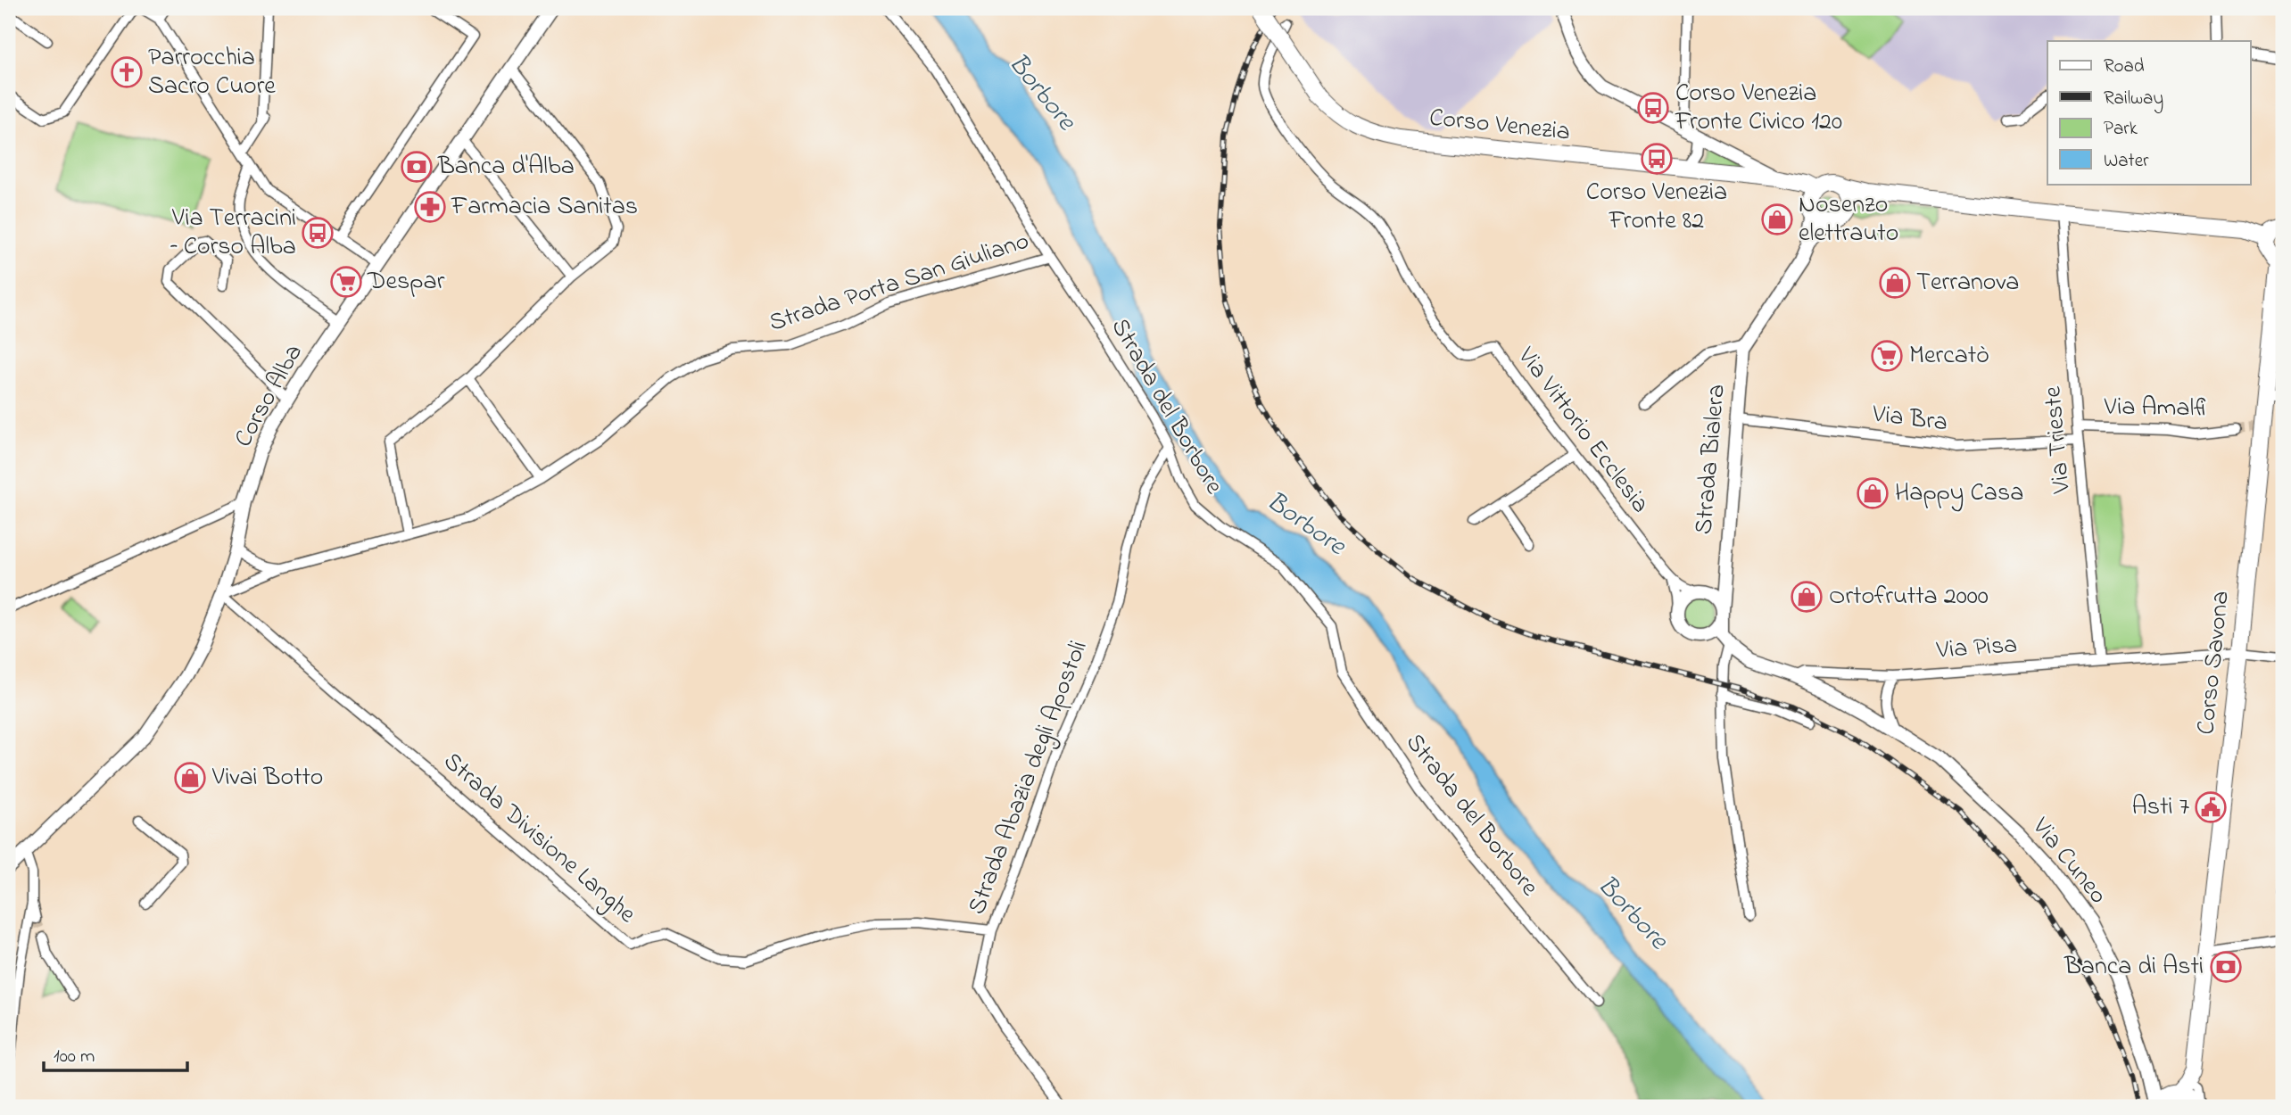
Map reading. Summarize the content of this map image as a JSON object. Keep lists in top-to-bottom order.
{
  "streets": {
    "main road": ["Corso Venezia", "Corso Savona"],
    "street": [
      "Strada Porta San Giuliano",
      "Corso Alba",
      "Strada del Borbore",
      "Via Amalfi",
      "Via Bra",
      "Via Vittorio Ecclesia",
      "Via Trieste",
      "Strada Bialera",
      "Via Pisa",
      "Strada Abazia degli Apostoli",
      "Strada Divisione Langhe",
      "Via Cuneo"
    ]
  },
  "crossings": [
    ["Corso Venezia", "Strada Bialera"],
    ["Strada Porta San Giuliano", "Corso Alba"],
    ["Strada Porta San Giuliano", "Strada del Borbore"],
    ["Strada Porta San Giuliano", "Strada Divisione Langhe"],
    ["Corso Alba", "Strada Divisione Langhe"],
    ["Strada del Borbore", "Strada Abazia degli Apostoli"],
    ["Via Amalfi", "Via Trieste"],
    ["Via Bra", "Via Trieste"],
    ["Via Bra", "Strada Bialera"],
    ["Via Vittorio Ecclesia", "Strada Bialera"],
    ["Via Vittorio Ecclesia", "Via Pisa"],
    ["Via Trieste", "Via Pisa"],
    ["Strada Bialera", "Via Pisa"],
    ["Via Pisa", "Corso Savona"],
    ["Via Pisa", "Via Cuneo"],
    ["Corso Savona", "Via Cuneo"],
    ["Strada Abazia degli Apostoli", "Strada Divisione Langhe"]
  ],
  "water": ["Borbore"],
  "places": {
    "church": ["Parrocchia Sacro Cuore"],
    "bus stop": ["Corso Venezia Fronte Civico 120", "Corso Venezia Fronte 82", "Via Terracini – Corso Alba"],
    "bank": ["Banca d'Alba", "Banca di Asti"],
    "pharmacy": ["Farmacia Sanitas"],
    "shop": [
      "Nosenzo elettrauto",
      "Terranova",
      "Happy Casa",
      "Ortofrutta 2000",
      "Vivai Botto"
    ],
    "supermarket": ["Despar", "Mercatò"],
    "public building": ["Asti 7"]
  },
  "legend": [
    "Road",
    "Railway",
    "Park",
    "Water"
  ],
  "scale_bar": "100 m"
}
